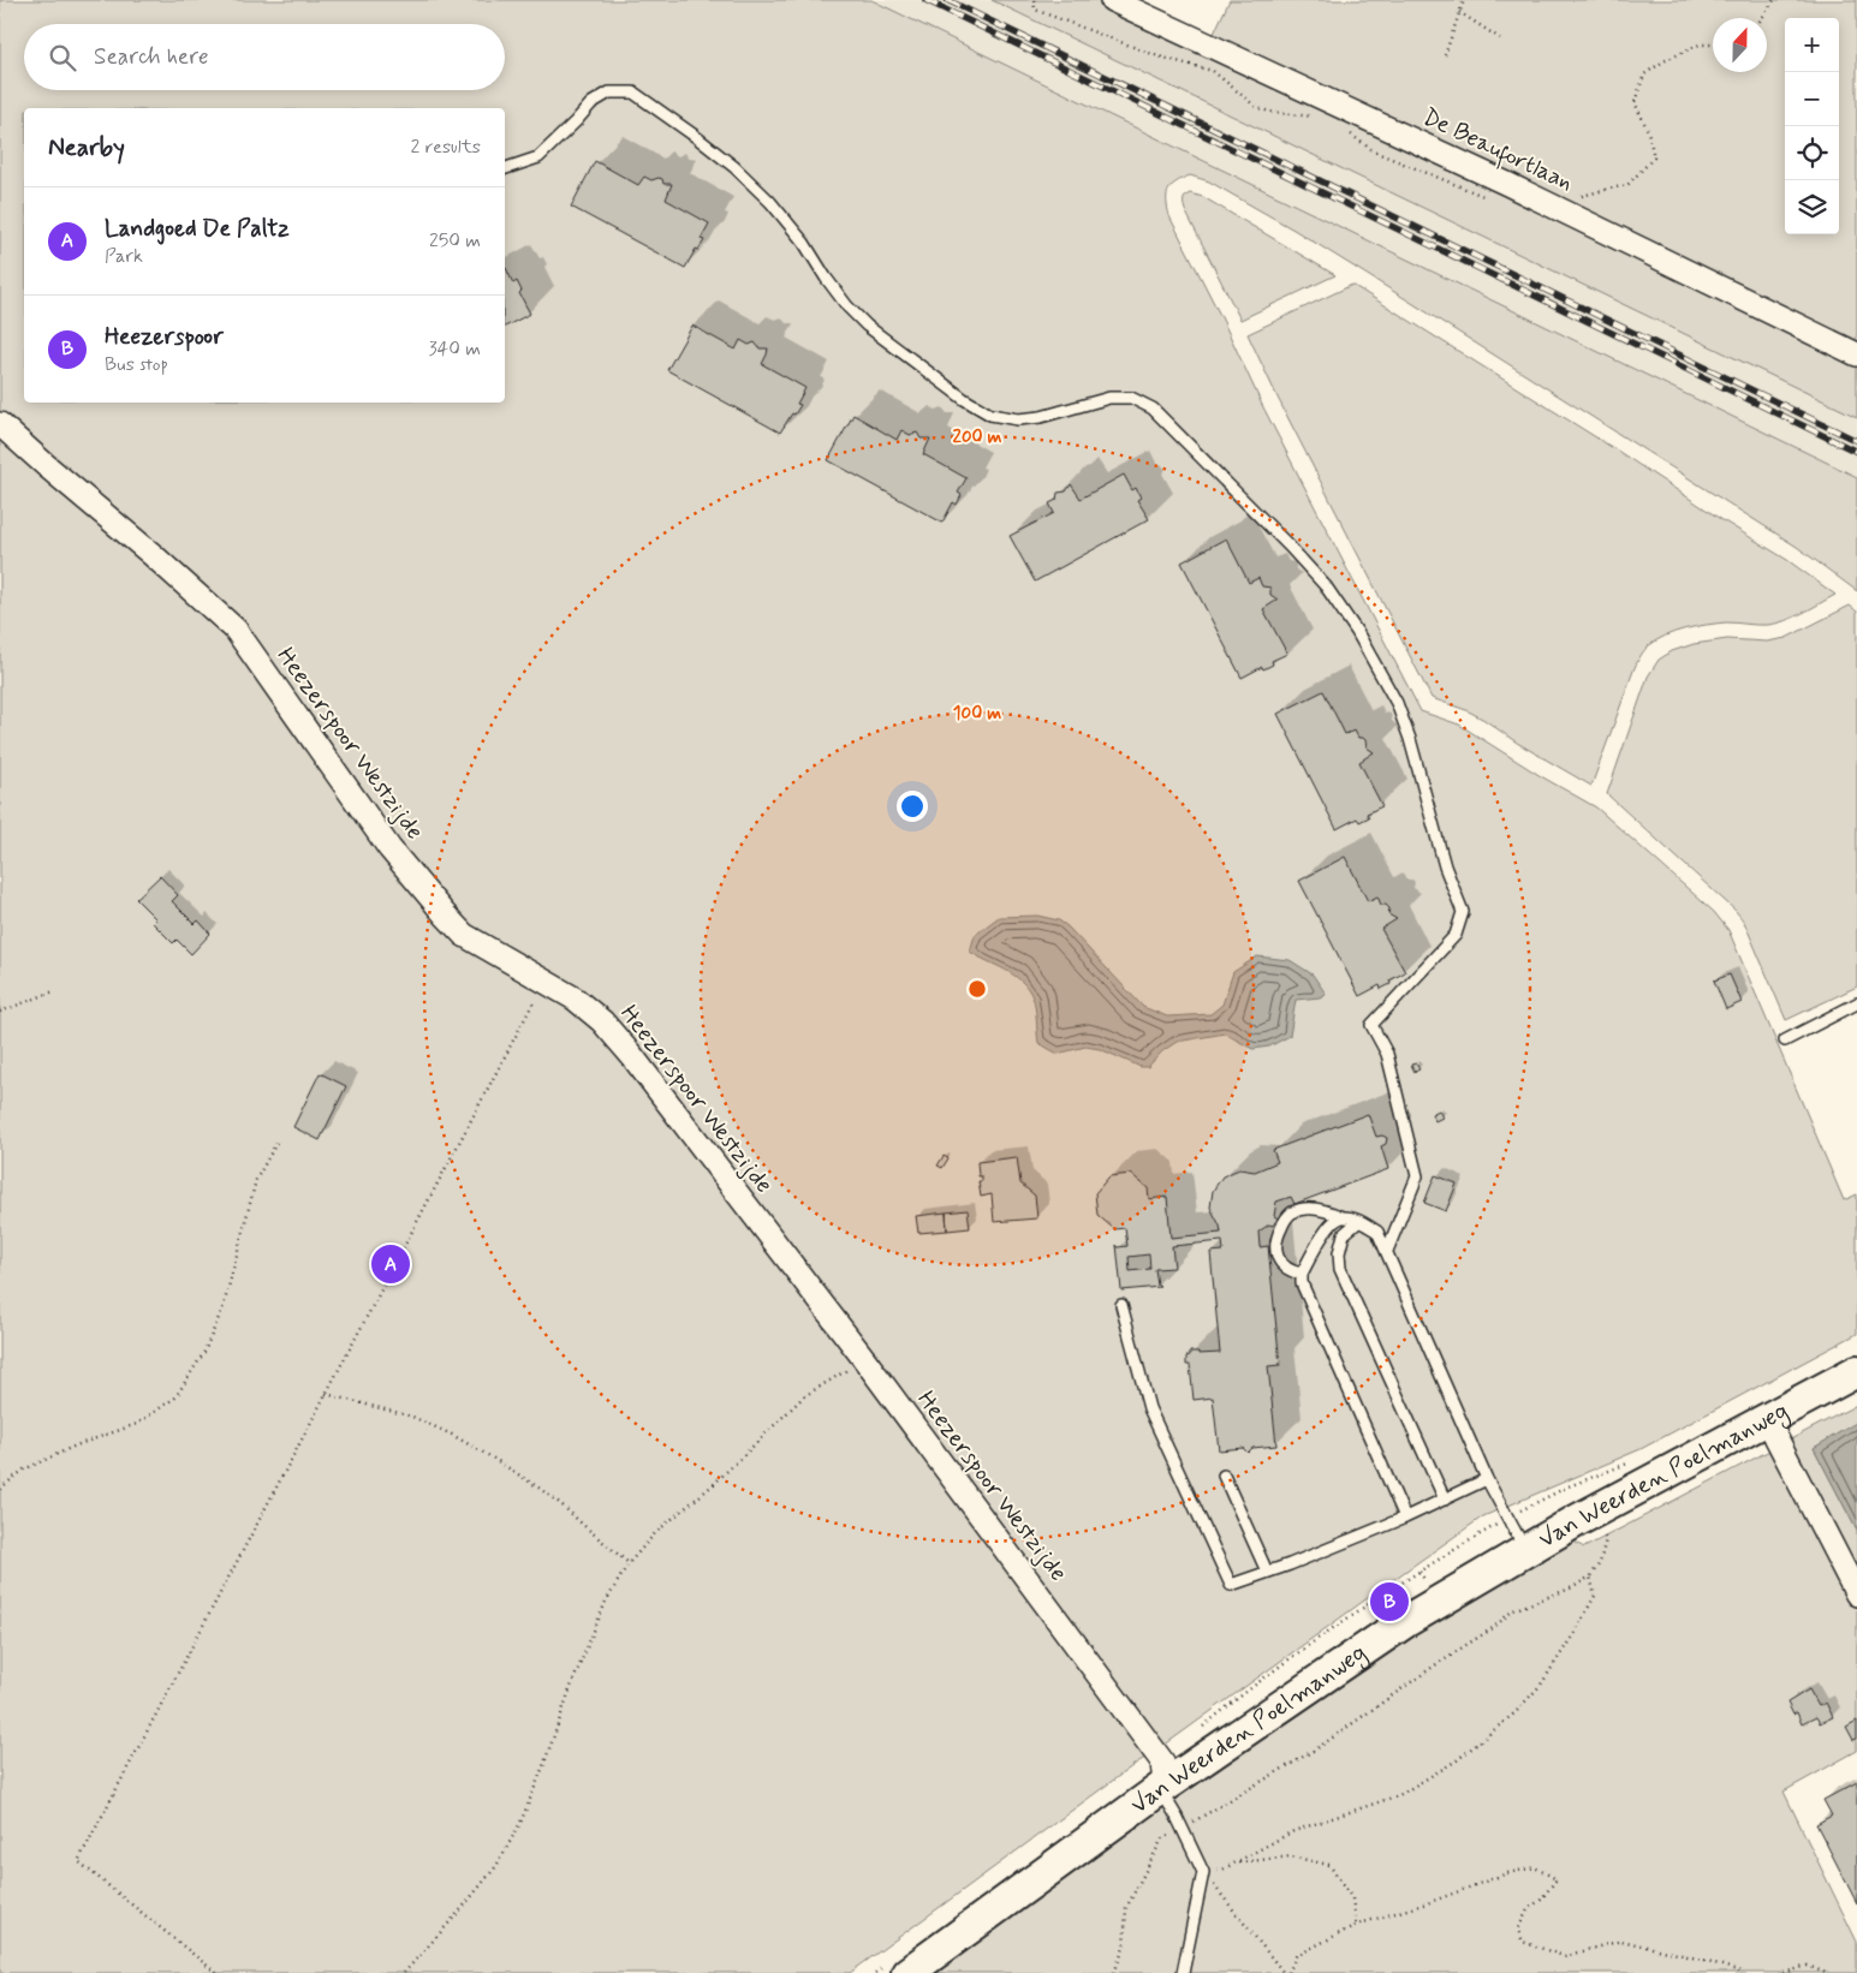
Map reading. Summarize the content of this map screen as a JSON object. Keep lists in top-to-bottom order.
{
  "streets": {
    "main road": ["Van Weerden Poelmanweg"],
    "street": ["De Beaufortlaan", "Heezerspoor Westzijde"]
  },
  "crossings": [
    ["Heezerspoor Westzijde", "Van Weerden Poelmanweg"]
  ],
  "north": "top",
  "page": {
    "map_buttons": ["+", "−"],
    "search": "Search here",
    "heading": ["Nearby", "2 results"],
    "list": [
      {
        "mark": "A",
        "name": "Landgoed De Paltz",
        "note": "Park",
        "value": "250 m"
      },
      {
        "mark": "B",
        "name": "Heezerspoor",
        "note": "Bus stop",
        "value": "340 m"
      }
    ],
    "pins": ["A", "B"]
  },
  "rings": ["200 m", "100 m"]
}
